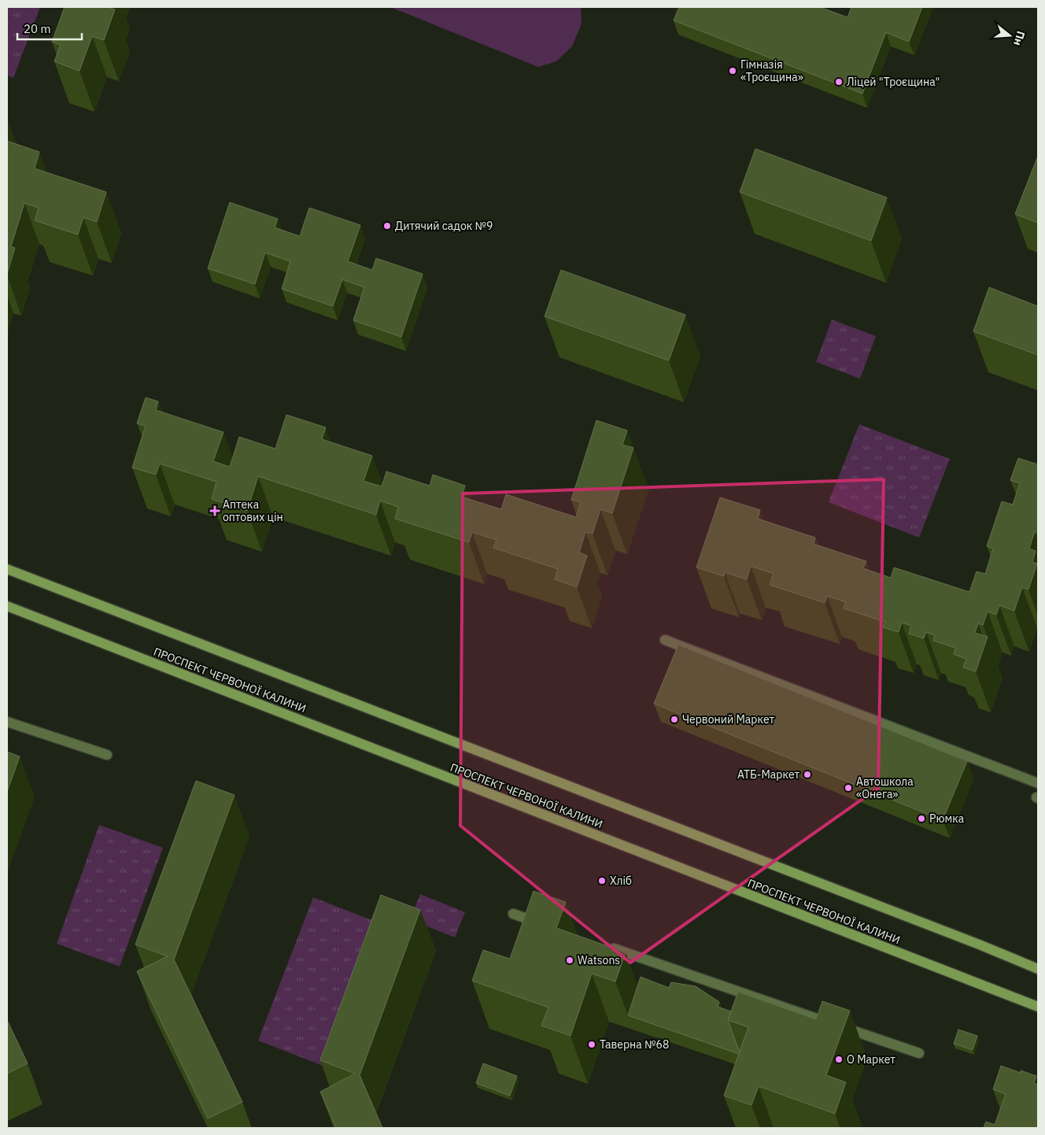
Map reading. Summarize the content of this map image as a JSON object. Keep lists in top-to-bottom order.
{
  "streets": {
    "main road": ["ПРОСПЕКТ ЧЕРВОНОЇ КАЛИНИ"]
  },
  "places": {
    "other": [
      "Гімназія «Троєщина»",
      "Ліцей \"Троєщина\"",
      "Дитячий садок №9",
      "Червоний Маркет",
      "АТБ-Маркет",
      "Автошкола «Онега»",
      "Рюмка",
      "Хліб",
      "Watsons",
      "Таверна №68",
      "О Маркет"
    ],
    "health": ["Аптека оптових цін"]
  },
  "scale_bar": "20 m",
  "north": "right"
}
